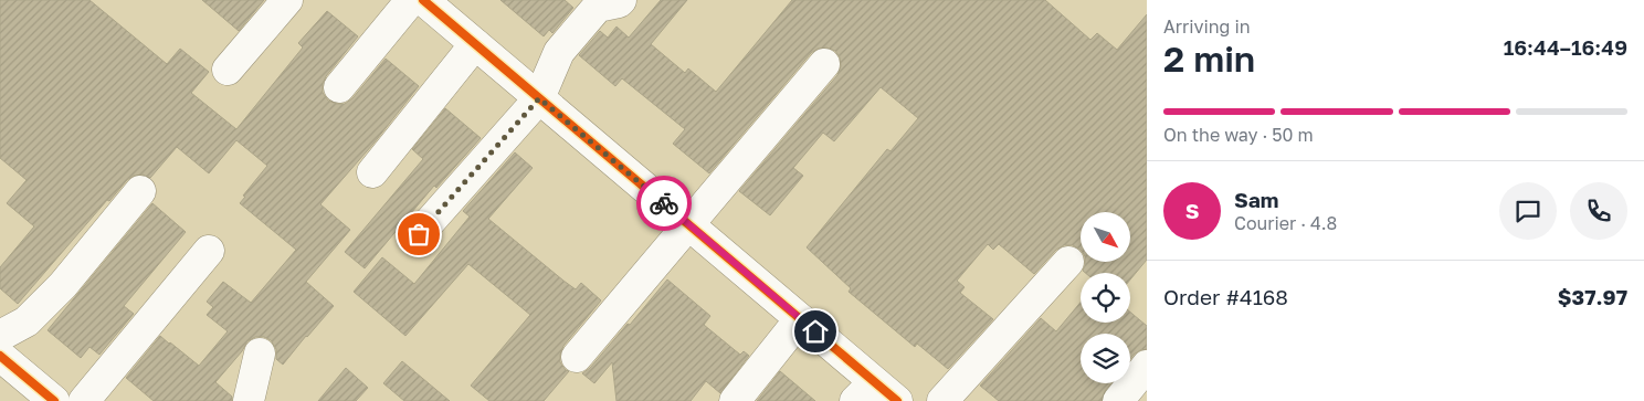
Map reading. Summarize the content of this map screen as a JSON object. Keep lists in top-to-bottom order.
{
  "north": "bottom right",
  "page": {
    "heading": ["2 min", "Arriving in", "16:44–16:49"],
    "panel": [
      "Sam",
      "Courier · 4.8",
      "Order #4168",
      "$37.97"
    ],
    "bar": "On the way · 50 m",
    "round": "S"
  }
}
